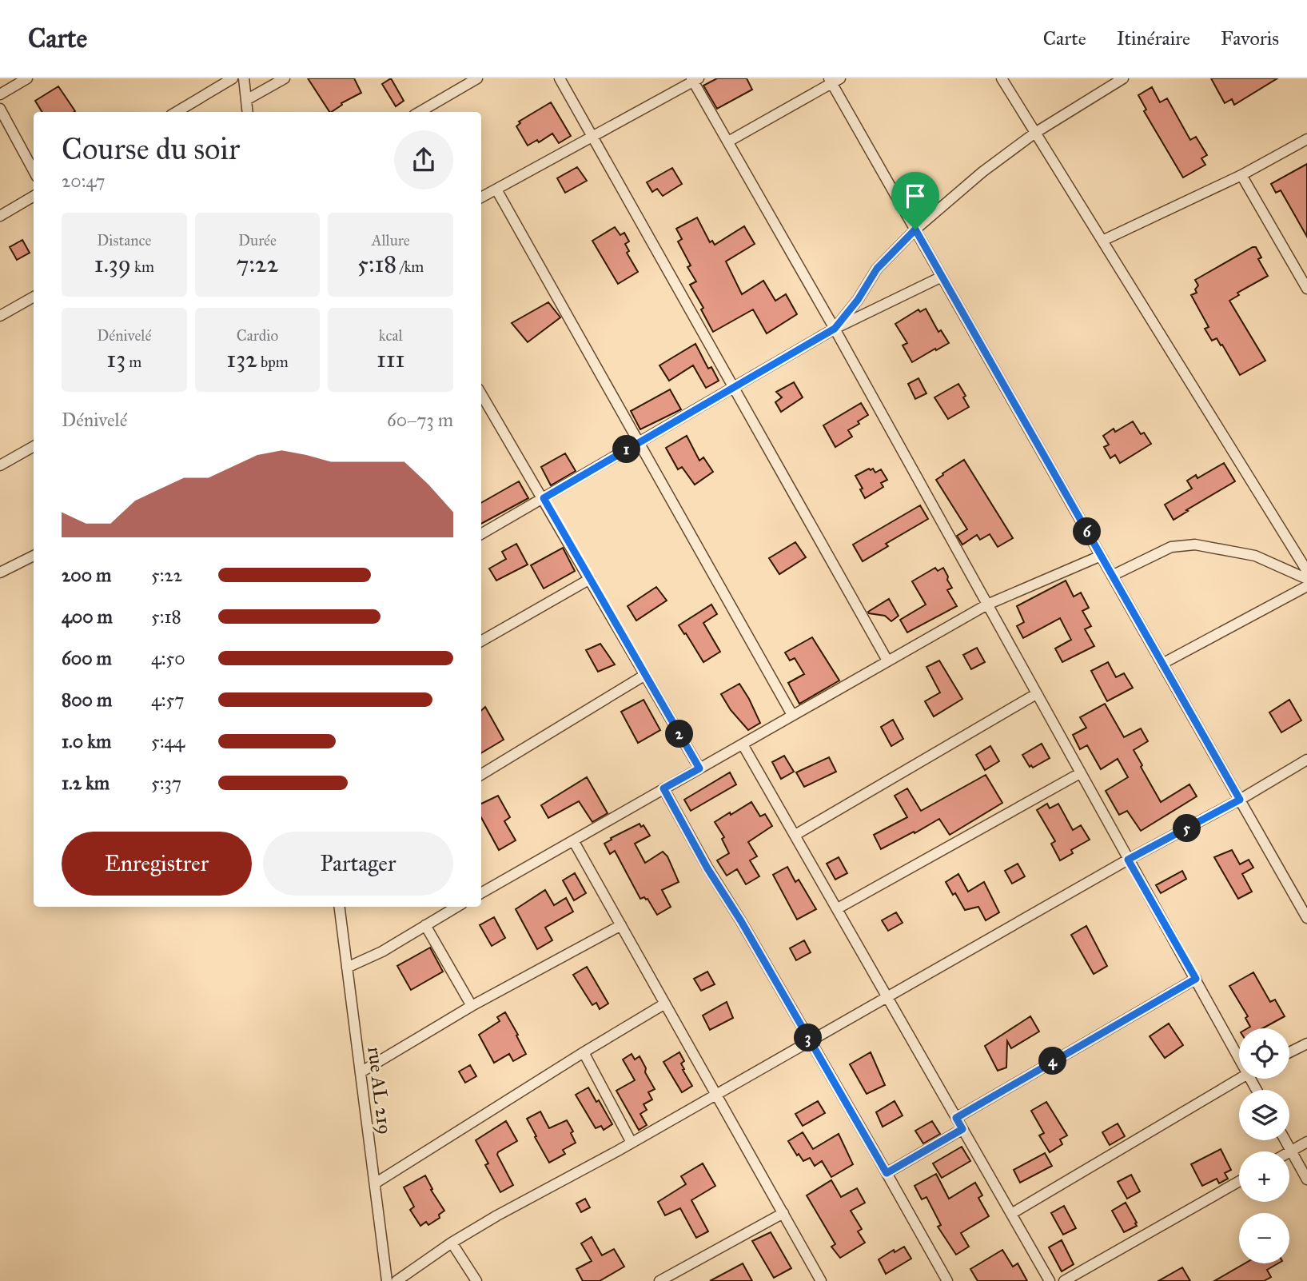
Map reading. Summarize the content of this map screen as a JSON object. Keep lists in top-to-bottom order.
{
  "streets": {
    "street": ["rue AL 219"]
  },
  "page": {
    "header": "Carte",
    "nav": ["Carte", "Itinéraire", "Favoris"],
    "heading": ["Course du soir", "20:47"],
    "stats": [
      ["Distance", "1.39 km"],
      ["Durée", "7:22"],
      ["Allure", "5:18 /km"],
      ["Dénivelé", "13 m"],
      ["Cardio", "132 bpm"],
      ["kcal", "111"]
    ],
    "chart": ["Dénivelé", "60–73 m"],
    "pins": [
      "1",
      "6",
      "2",
      "5",
      "3",
      "4"
    ],
    "list": [
      {
        "name": "200 m",
        "note": "5:22"
      },
      {
        "name": "400 m",
        "note": "5:18"
      },
      {
        "name": "600 m",
        "note": "4:50"
      },
      {
        "name": "800 m",
        "note": "4:57"
      },
      {
        "name": "1.0 km",
        "note": "5:44"
      },
      {
        "name": "1.2 km",
        "note": "5:37"
      }
    ],
    "buttons": ["Enregistrer", "Partager"],
    "map_buttons": ["+", "−"]
  }
}
